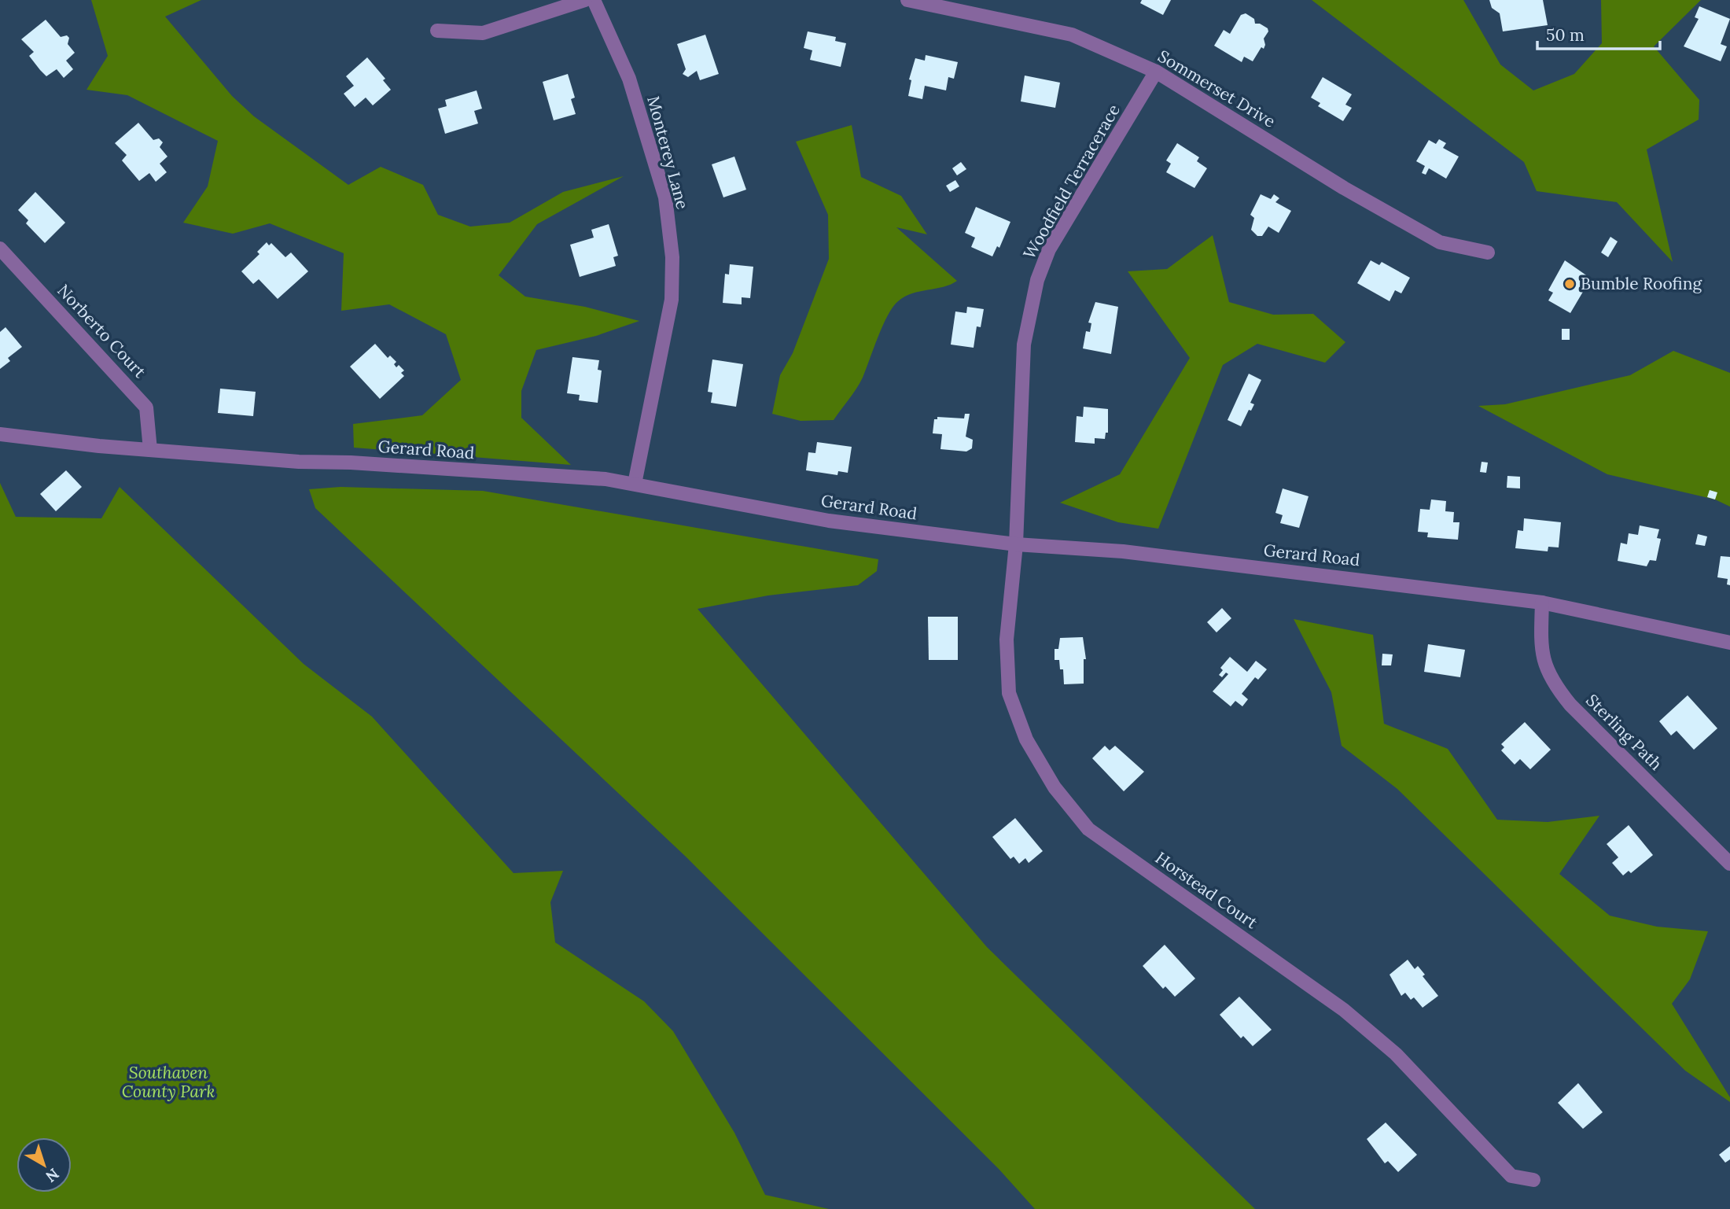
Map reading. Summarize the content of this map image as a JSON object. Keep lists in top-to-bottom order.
{
  "streets": {
    "street": [
      "Sommerset Drive",
      "Monterey Lane",
      "Woodfield Terracerace",
      "Norberto Court",
      "Gerard Road",
      "Sterling Path",
      "Horstead Court"
    ]
  },
  "crossings": [
    ["Sommerset Drive", "Woodfield Terracerace"],
    ["Monterey Lane", "Gerard Road"],
    ["Woodfield Terracerace", "Gerard Road"],
    ["Woodfield Terracerace", "Horstead Court"],
    ["Norberto Court", "Gerard Road"],
    ["Gerard Road", "Sterling Path"],
    ["Gerard Road", "Horstead Court"]
  ],
  "parks": ["Southaven County Park"],
  "places": ["Bumble Roofing"],
  "scale_bar": "50 m",
  "north": "bottom right"
}
